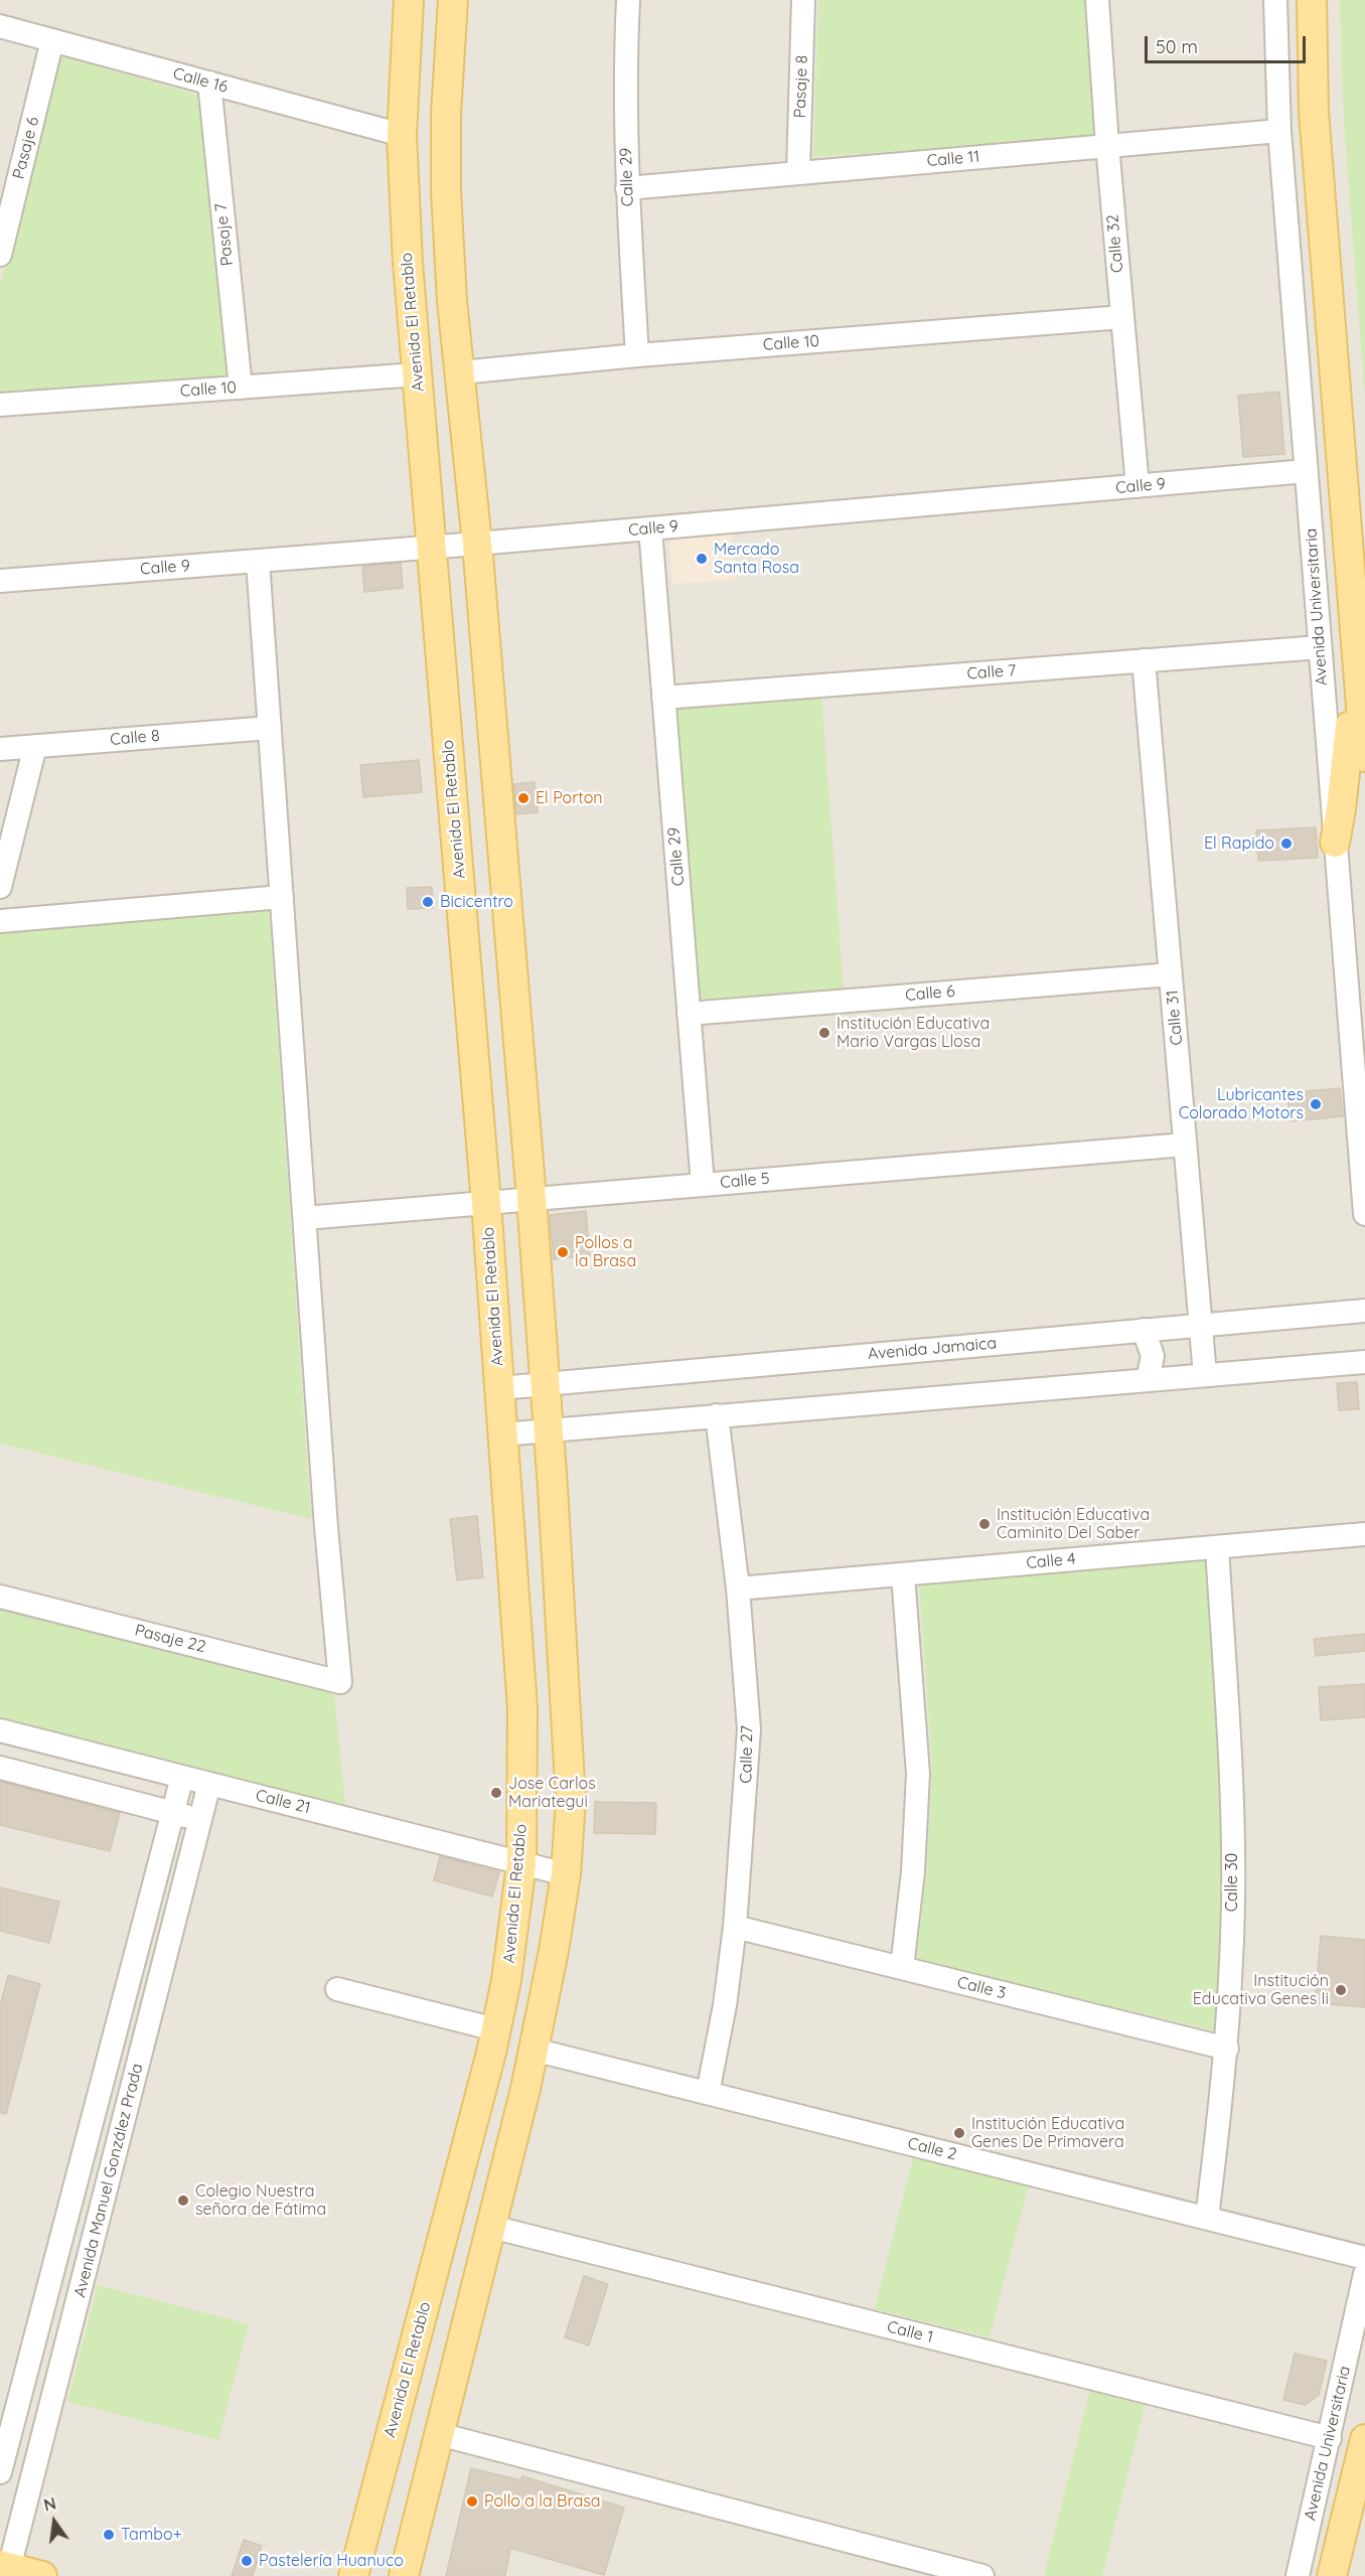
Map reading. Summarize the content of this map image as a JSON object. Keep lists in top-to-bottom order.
{
  "streets": {
    "main road": ["Avenida El Retablo", "Avenida Universitaria"],
    "street": [
      "Calle 16",
      "Pasaje 8",
      "Pasaje 6",
      "Calle 11",
      "Calle 29",
      "Pasaje 7",
      "Calle 32",
      "Calle 10",
      "Calle 9",
      "Calle 7",
      "Calle 8",
      "Calle 6",
      "Calle 31",
      "Calle 5",
      "Avenida Jamaica",
      "Calle 4",
      "Pasaje 22",
      "Calle 27",
      "Calle 21",
      "Calle 30",
      "Calle 3",
      "Calle 2",
      "Avenida Manuel González Prada",
      "Calle 1"
    ]
  },
  "crossings": [
    ["Calle 16", "Pasaje 6"],
    ["Calle 16", "Pasaje 7"],
    ["Calle 16", "Avenida El Retablo"],
    ["Pasaje 8", "Calle 11"],
    ["Calle 11", "Calle 29"],
    ["Calle 11", "Calle 32"],
    ["Calle 11", "Avenida Universitaria"],
    ["Calle 29", "Calle 10"],
    ["Calle 29", "Calle 9"],
    ["Calle 29", "Calle 7"],
    ["Calle 29", "Calle 6"],
    ["Calle 29", "Calle 5"],
    ["Pasaje 7", "Calle 10"],
    ["Calle 32", "Calle 10"],
    ["Calle 32", "Calle 9"],
    ["Avenida El Retablo", "Calle 10"],
    ["Avenida El Retablo", "Calle 9"],
    ["Avenida El Retablo", "Calle 5"],
    ["Avenida El Retablo", "Avenida Jamaica"],
    ["Avenida El Retablo", "Calle 21"],
    ["Calle 9", "Avenida Universitaria"],
    ["Avenida Universitaria", "Calle 7"],
    ["Avenida Universitaria", "Calle 1"],
    ["Calle 7", "Calle 31"],
    ["Calle 6", "Calle 31"],
    ["Calle 31", "Calle 5"],
    ["Calle 31", "Avenida Jamaica"],
    ["Calle 5", "Pasaje 22"],
    ["Calle 4", "Calle 27"],
    ["Calle 4", "Calle 30"],
    ["Calle 27", "Calle 3"],
    ["Calle 27", "Calle 2"],
    ["Calle 21", "Avenida Manuel González Prada"],
    ["Calle 30", "Calle 3"],
    ["Calle 30", "Calle 2"]
  ],
  "places": [
    "Mercado Santa Rosa",
    "El Porton",
    "El Rapido",
    "Bicicentro",
    "Institución Educativa Mario Vargas Llosa",
    "Lubricantes Colorado Motors",
    "Pollos a la Brasa",
    "Institución Educativa Caminito Del Saber",
    "Jose Carlos Mariategui",
    "Institución Educativa Genes Ii",
    "Institución Educativa Genes De Primavera",
    "Colegio Nuestra señora de Fátima",
    "Pollo a la Brasa",
    "Tambo+",
    "Pastelería Huanuco"
  ],
  "scale_bar": "50 m",
  "north": "top"
}
